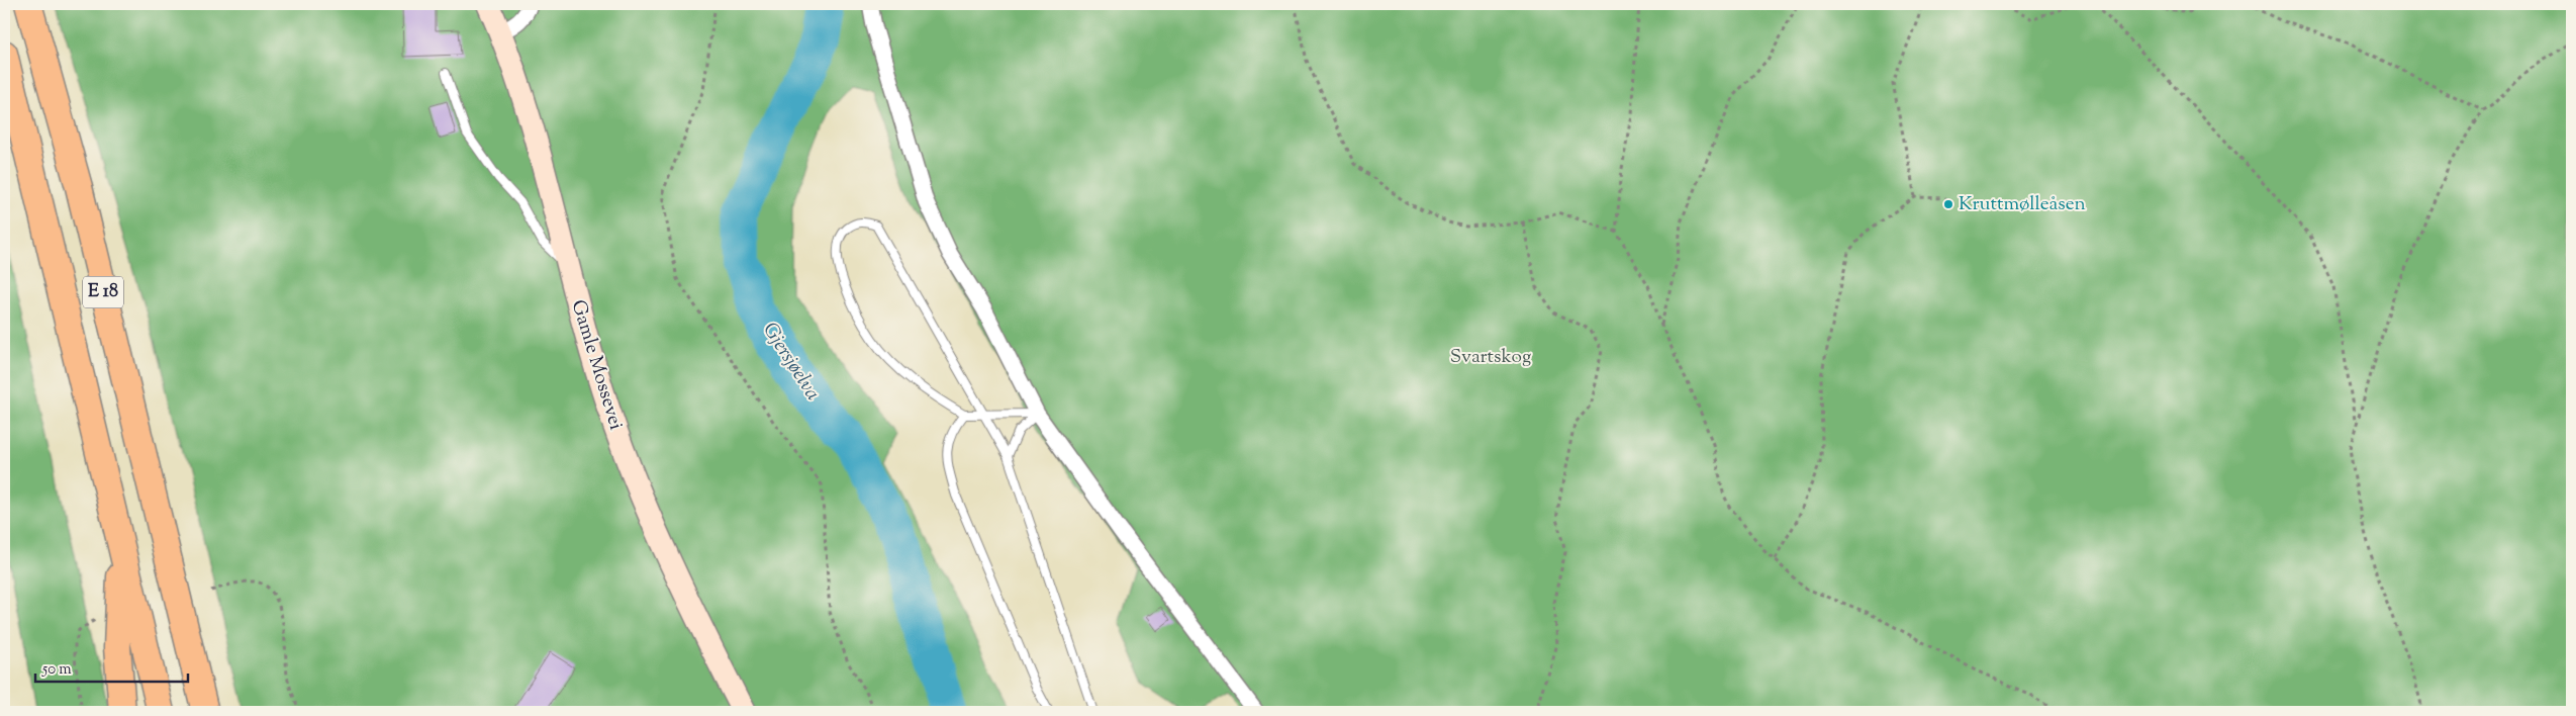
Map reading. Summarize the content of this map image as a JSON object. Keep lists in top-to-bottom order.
{
  "streets": {
    "highway": ["E 18"],
    "main road": ["Gamle Mossevei"]
  },
  "water": ["Gjersjøelva"],
  "parks": ["Svartskog"],
  "places": ["Kruttmølleåsen"],
  "scale_bar": "50 m"
}
